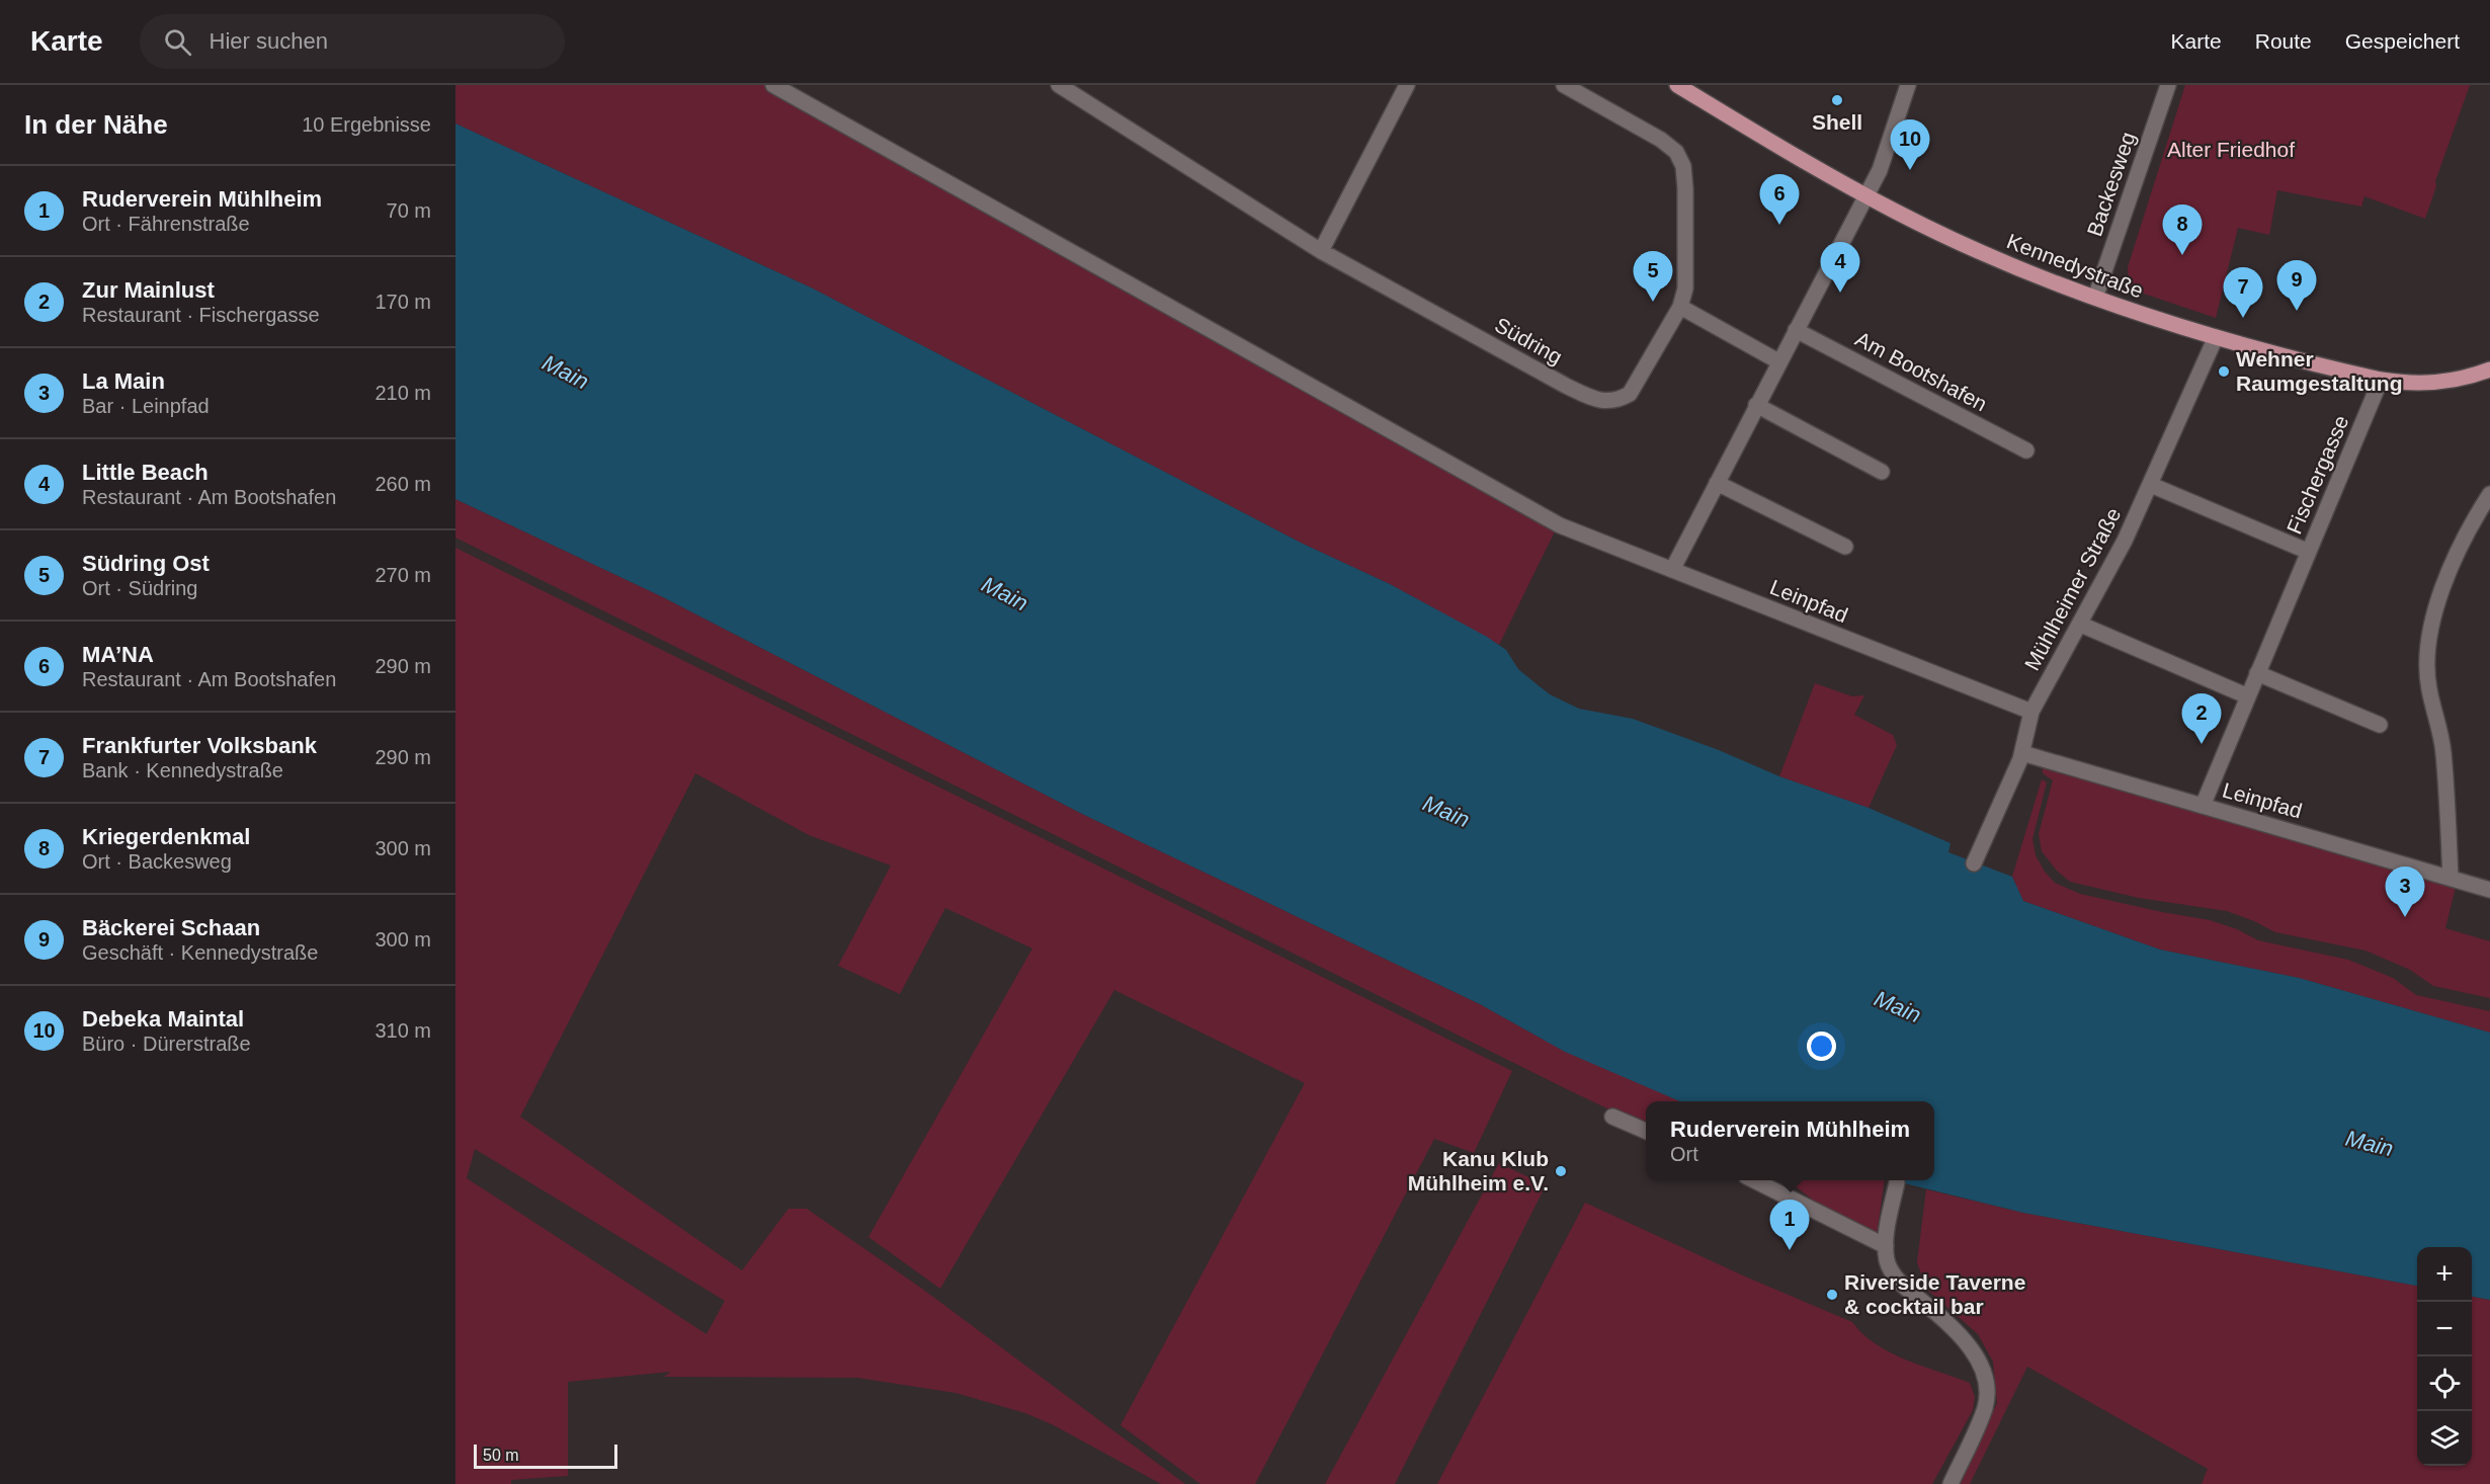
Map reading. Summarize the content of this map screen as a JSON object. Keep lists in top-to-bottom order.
{
  "streets": {
    "main road": ["Kennedystraße"],
    "street": [
      "Backesweg",
      "Südring",
      "Am Bootshafen",
      "Fischergasse",
      "Mühlheimer Straße",
      "Leinpfad"
    ]
  },
  "crossings": [
    ["Backesweg", "Kennedystraße"],
    ["Kennedystraße", "Fischergasse"],
    ["Kennedystraße", "Mühlheimer Straße"],
    ["Fischergasse", "Mühlheimer Straße"],
    ["Fischergasse", "Leinpfad"],
    ["Mühlheimer Straße", "Leinpfad"]
  ],
  "water": ["Main"],
  "parks": ["Alter Friedhof"],
  "places": [
    "Shell",
    "Wehner Raumgestaltung",
    "Kanu Klub Mühlheim e.V.",
    "Riverside Taverne & cocktail bar"
  ],
  "scale_bar": "50 m",
  "page": {
    "header": "Karte",
    "search": "Hier suchen",
    "nav": ["Karte", "Route", "Gespeichert"],
    "heading": ["In der Nähe", "10 Ergebnisse"],
    "pins": [
      "10",
      "6",
      "8",
      "4",
      "5",
      "9",
      "7",
      "2",
      "3",
      "1"
    ],
    "list": [
      {
        "mark": "1",
        "name": "Ruderverein Mühlheim",
        "note": "Ort · Fährenstraße",
        "value": "70 m"
      },
      {
        "mark": "2",
        "name": "Zur Mainlust",
        "note": "Restaurant · Fischergasse",
        "value": "170 m"
      },
      {
        "mark": "3",
        "name": "La Main",
        "note": "Bar · Leinpfad",
        "value": "210 m"
      },
      {
        "mark": "4",
        "name": "Little Beach",
        "note": "Restaurant · Am Bootshafen",
        "value": "260 m"
      },
      {
        "mark": "5",
        "name": "Südring Ost",
        "note": "Ort · Südring",
        "value": "270 m"
      },
      {
        "mark": "6",
        "name": "MA’NA",
        "note": "Restaurant · Am Bootshafen",
        "value": "290 m"
      },
      {
        "mark": "7",
        "name": "Frankfurter Volksbank",
        "note": "Bank · Kennedystraße",
        "value": "290 m"
      },
      {
        "mark": "8",
        "name": "Kriegerdenkmal",
        "note": "Ort · Backesweg",
        "value": "300 m"
      },
      {
        "mark": "9",
        "name": "Bäckerei Schaan",
        "note": "Geschäft · Kennedystraße",
        "value": "300 m"
      },
      {
        "mark": "10",
        "name": "Debeka Maintal",
        "note": "Büro · Dürerstraße",
        "value": "310 m"
      }
    ],
    "popup": ["Ruderverein Mühlheim", "Ort"],
    "map_buttons": ["+", "−"],
    "scale": "50 m"
  }
}
